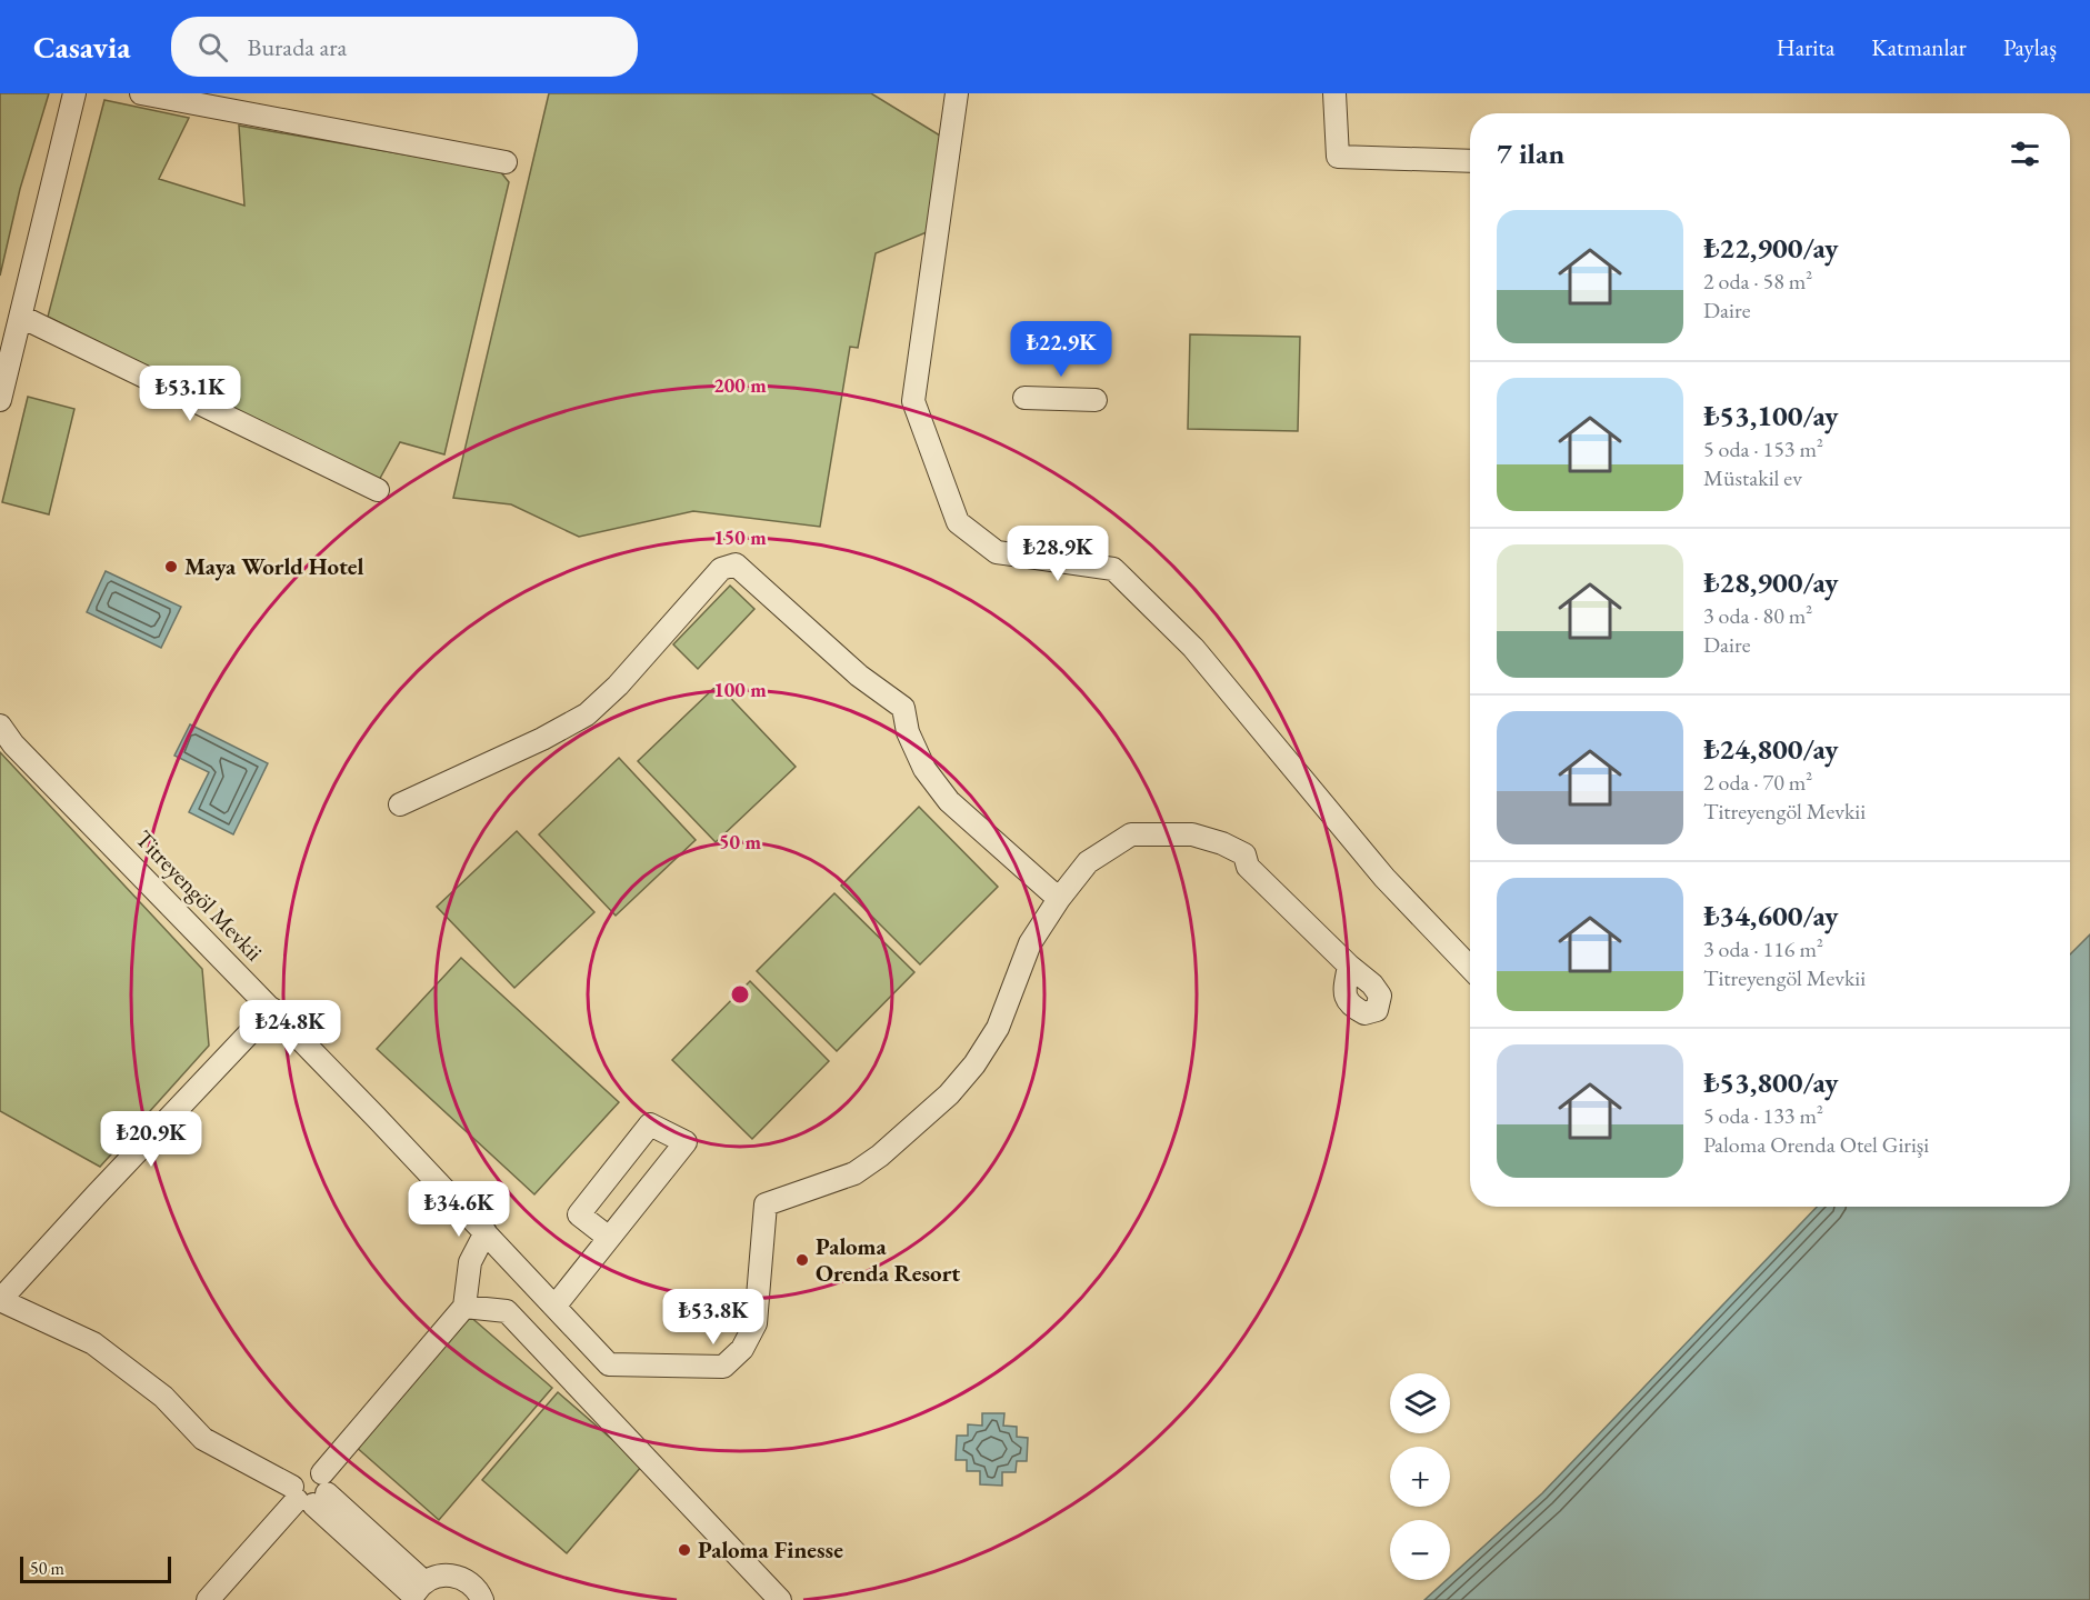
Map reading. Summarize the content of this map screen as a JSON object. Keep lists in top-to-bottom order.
{
  "streets": {
    "street": ["Titreyengöl Mevkii"]
  },
  "places": ["Maya World Hotel", "Paloma Orenda Resort", "Paloma Finesse"],
  "scale_bar": "50 m",
  "page": {
    "header": "Casavia",
    "search": "Burada ara",
    "nav": ["Harita", "Katmanlar", "Paylaş"],
    "heading": "7 ilan",
    "list": [
      {
        "name": "₺22,900/ay",
        "note": "2 oda · 58 m² · Daire"
      },
      {
        "name": "₺53,100/ay",
        "note": "5 oda · 153 m² · Müstakil ev"
      },
      {
        "name": "₺28,900/ay",
        "note": "3 oda · 80 m² · Daire"
      },
      {
        "name": "₺24,800/ay",
        "note": "2 oda · 70 m² · Titreyengöl Mevkii"
      },
      {
        "name": "₺34,600/ay",
        "note": "3 oda · 116 m² · Titreyengöl Mevkii"
      },
      {
        "name": "₺53,800/ay",
        "note": "5 oda · 133 m² · Paloma Orenda Otel Girişi"
      }
    ],
    "price": [
      "₺22.9K",
      "₺53.1K",
      "₺28.9K",
      "₺24.8K",
      "₺20.9K",
      "₺34.6K",
      "₺53.8K"
    ],
    "map_buttons": ["+", "−"],
    "scale": "50 m"
  },
  "rings": [
    "200 m",
    "150 m",
    "100 m",
    "50 m"
  ]
}
